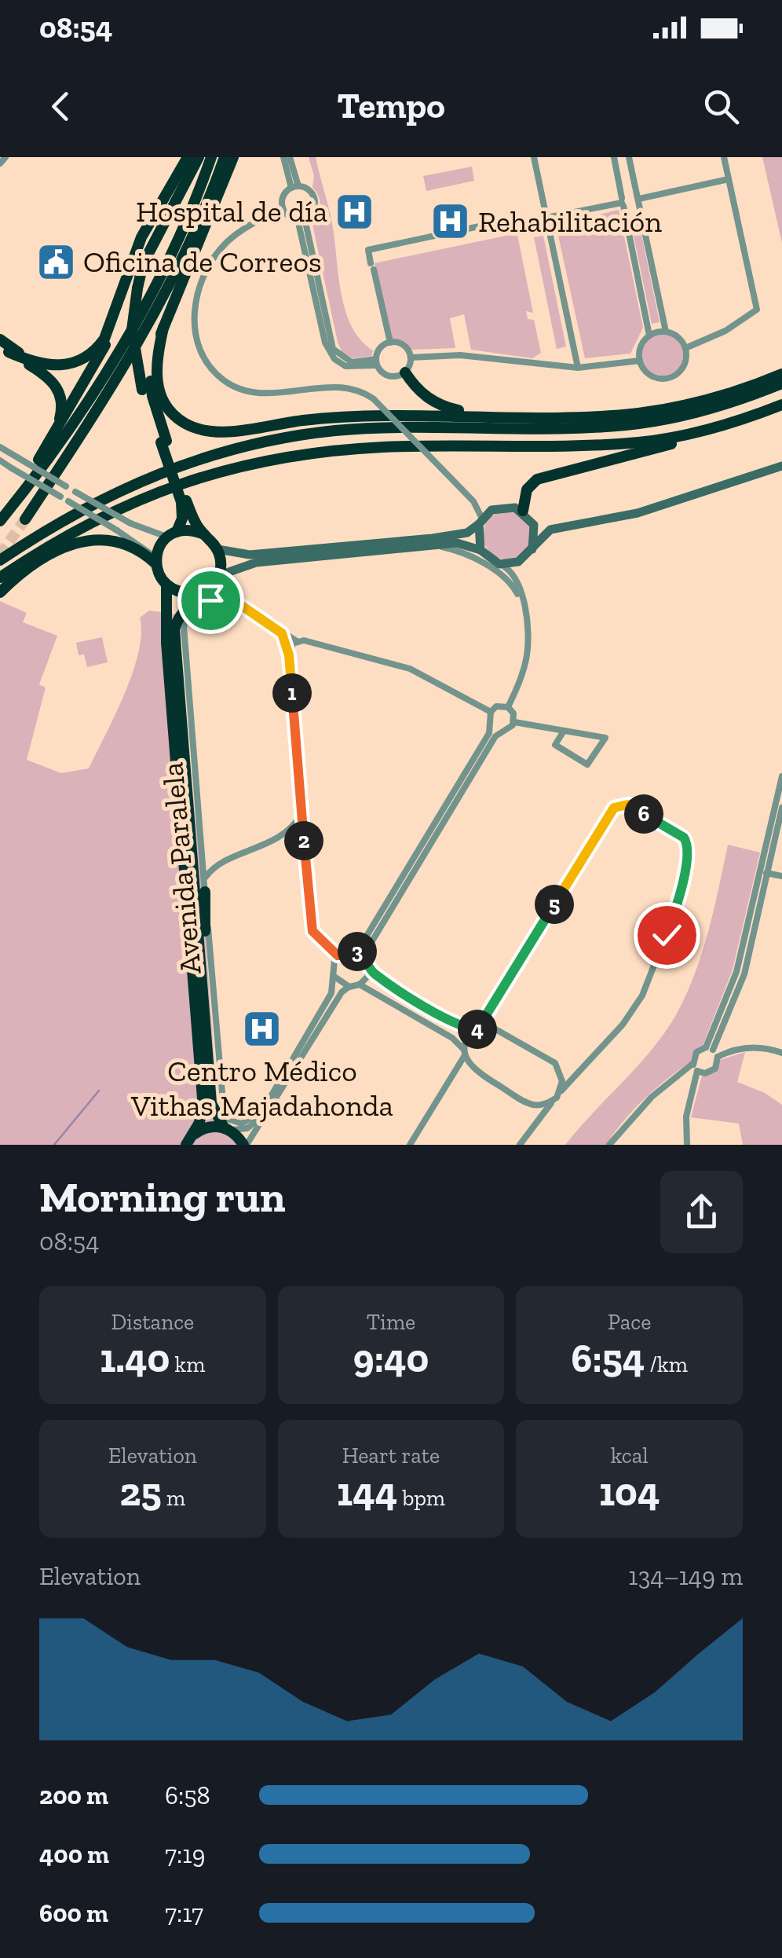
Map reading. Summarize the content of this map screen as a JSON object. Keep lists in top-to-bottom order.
{
  "streets": {
    "street": ["Avenida Paralela"]
  },
  "places": {
    "hospital": ["Hospital de día", "Rehabilitación", "Centro Médico Vithas Majadahonda"],
    "public building": ["Oficina de Correos"]
  },
  "page": {
    "status": "08:54",
    "header": "Tempo",
    "pins": [
      "1",
      "6",
      "2",
      "5",
      "3",
      "4"
    ],
    "heading": ["Morning run", "08:54"],
    "stats": [
      ["Distance", "1.40 km"],
      ["Time", "9:40"],
      ["Pace", "6:54 /km"],
      ["Elevation", "25 m"],
      ["Heart rate", "144 bpm"],
      ["kcal", "104"]
    ],
    "chart": ["Elevation", "134–149 m"],
    "list": [
      {
        "name": "200 m",
        "note": "6:58"
      },
      {
        "name": "400 m",
        "note": "7:19"
      },
      {
        "name": "600 m",
        "note": "7:17"
      }
    ]
  }
}
